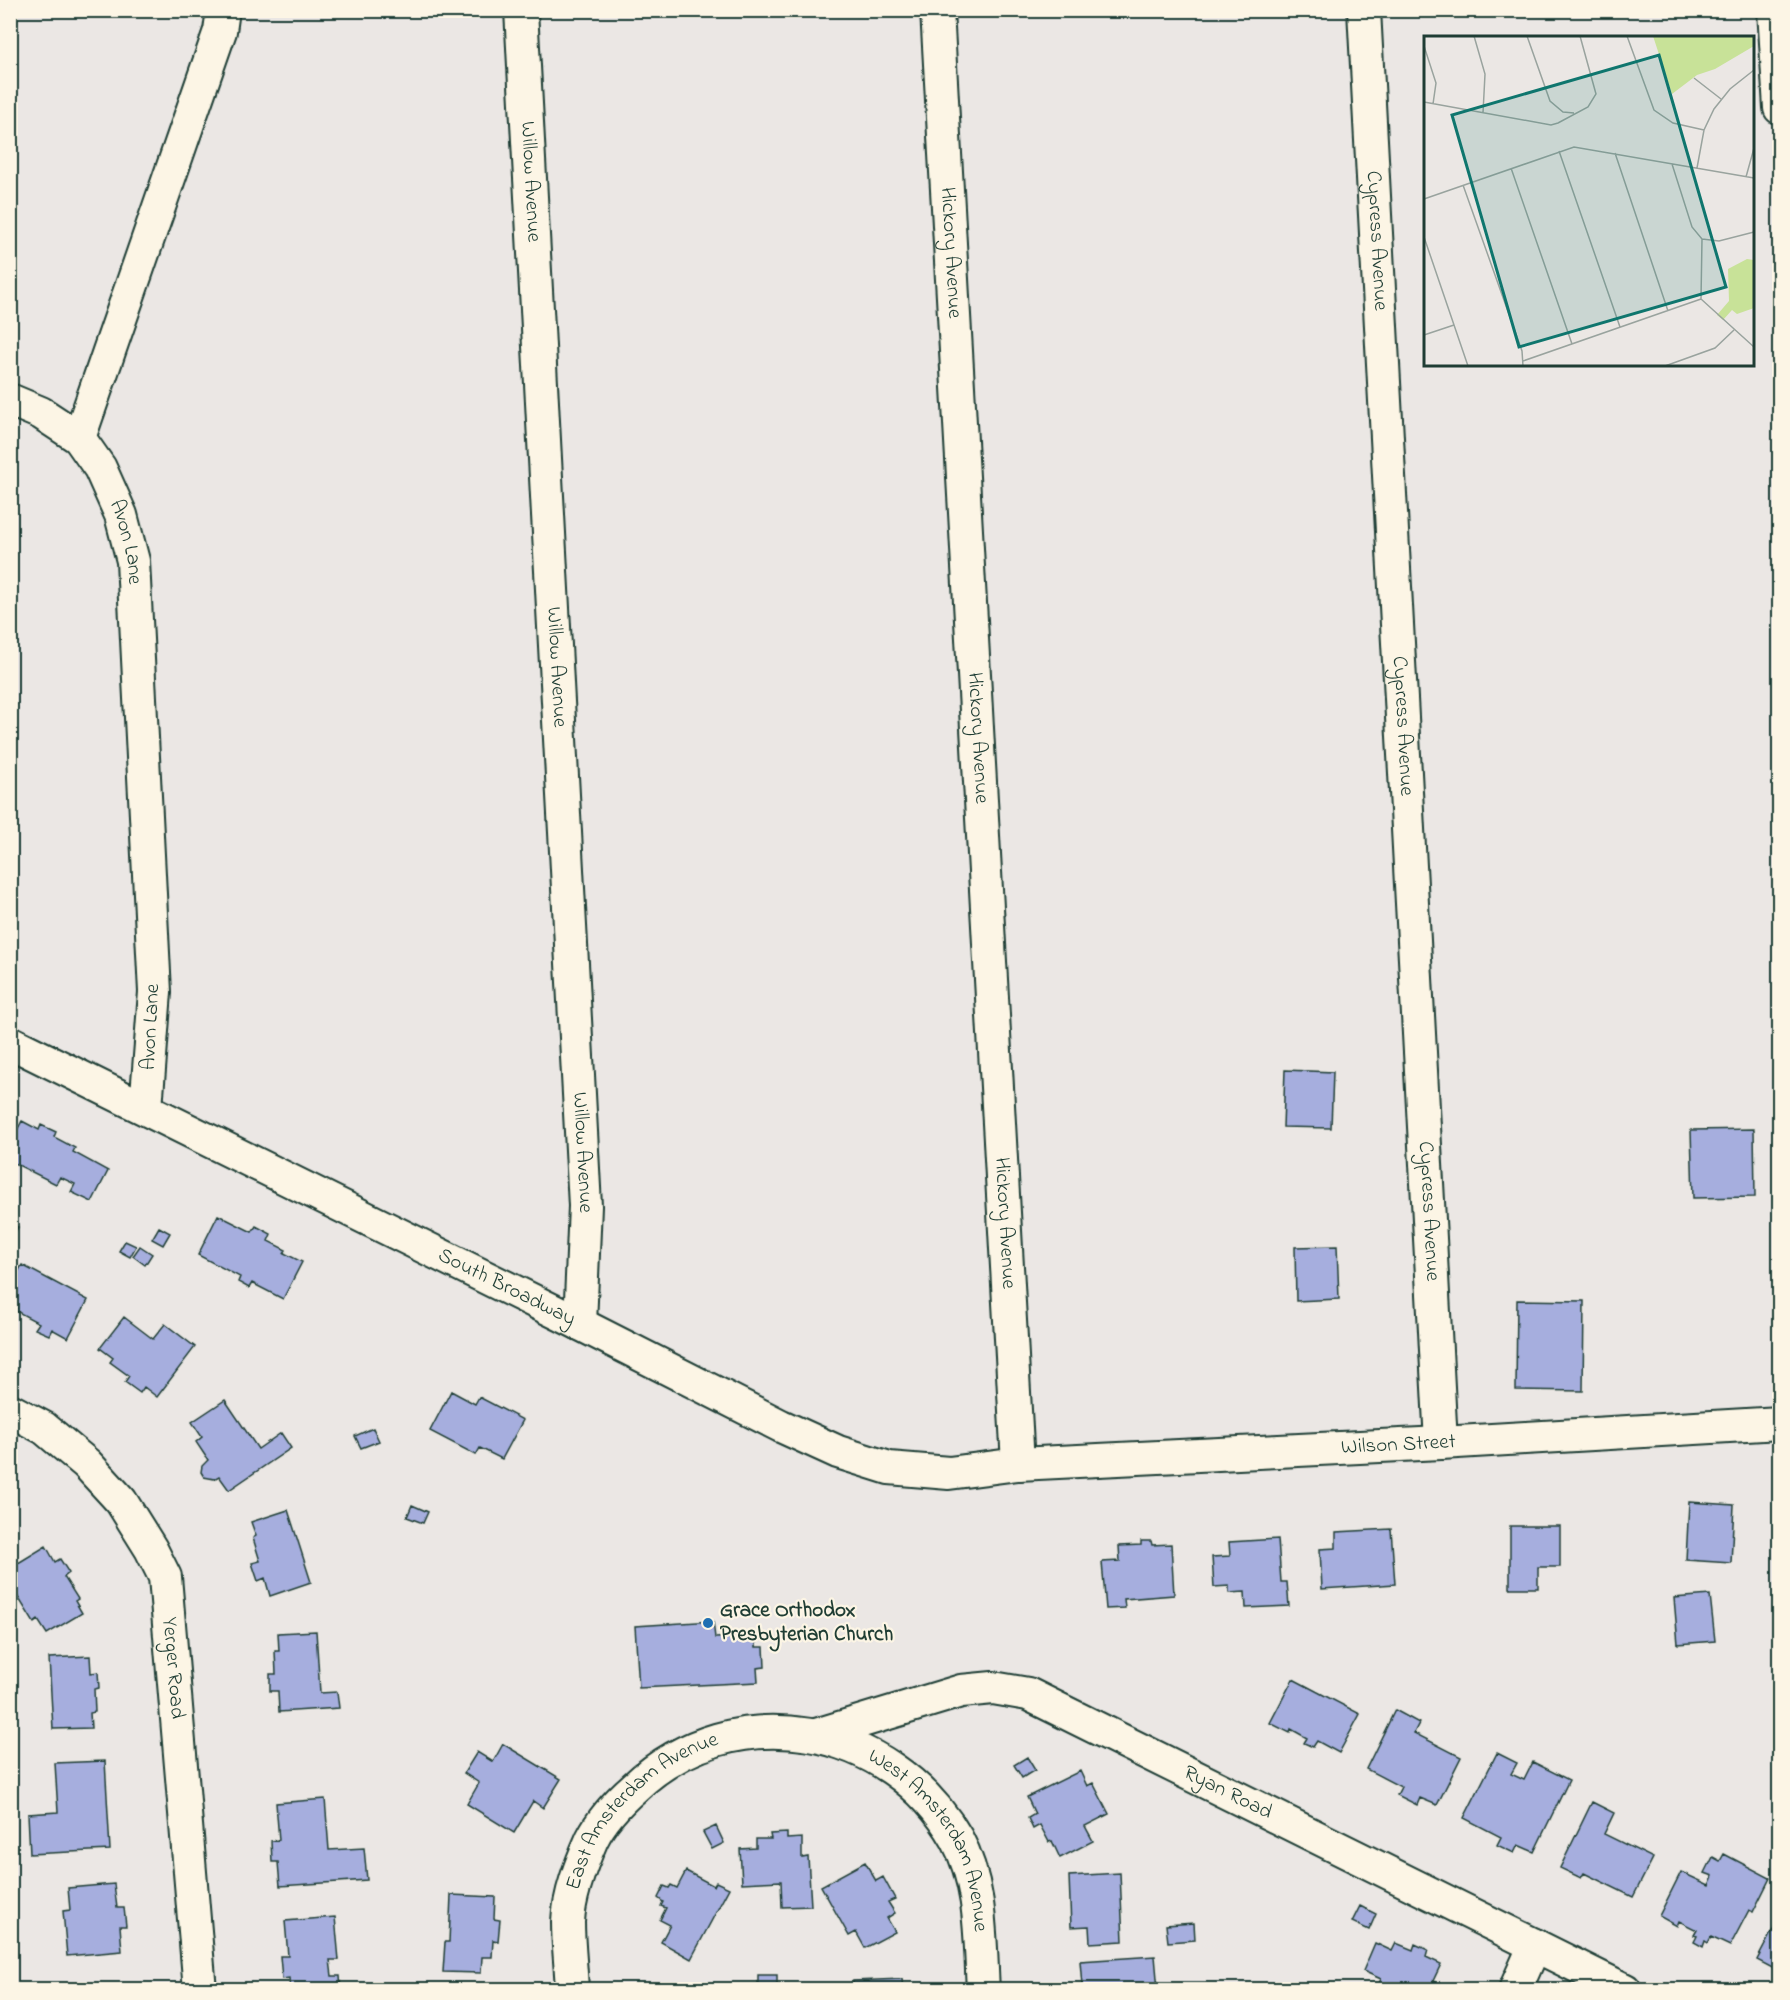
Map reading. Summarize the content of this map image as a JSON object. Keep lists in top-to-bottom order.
{
  "streets": {
    "street": [
      "Willow Avenue",
      "Cypress Avenue",
      "Hickory Avenue",
      "Avon Lane",
      "South Broadway",
      "Wilson Street",
      "Yerger Road",
      "Ryan Road",
      "East Amsterdam Avenue",
      "West Amsterdam Avenue"
    ]
  },
  "crossings": [
    ["Willow Avenue", "South Broadway"],
    ["Cypress Avenue", "Wilson Street"],
    ["Hickory Avenue", "South Broadway"],
    ["Hickory Avenue", "Wilson Street"],
    ["Avon Lane", "South Broadway"],
    ["South Broadway", "Wilson Street"],
    ["Ryan Road", "East Amsterdam Avenue"],
    ["Ryan Road", "West Amsterdam Avenue"],
    ["East Amsterdam Avenue", "West Amsterdam Avenue"]
  ],
  "places": ["Grace Orthodox Presbyterian Church"]
}
